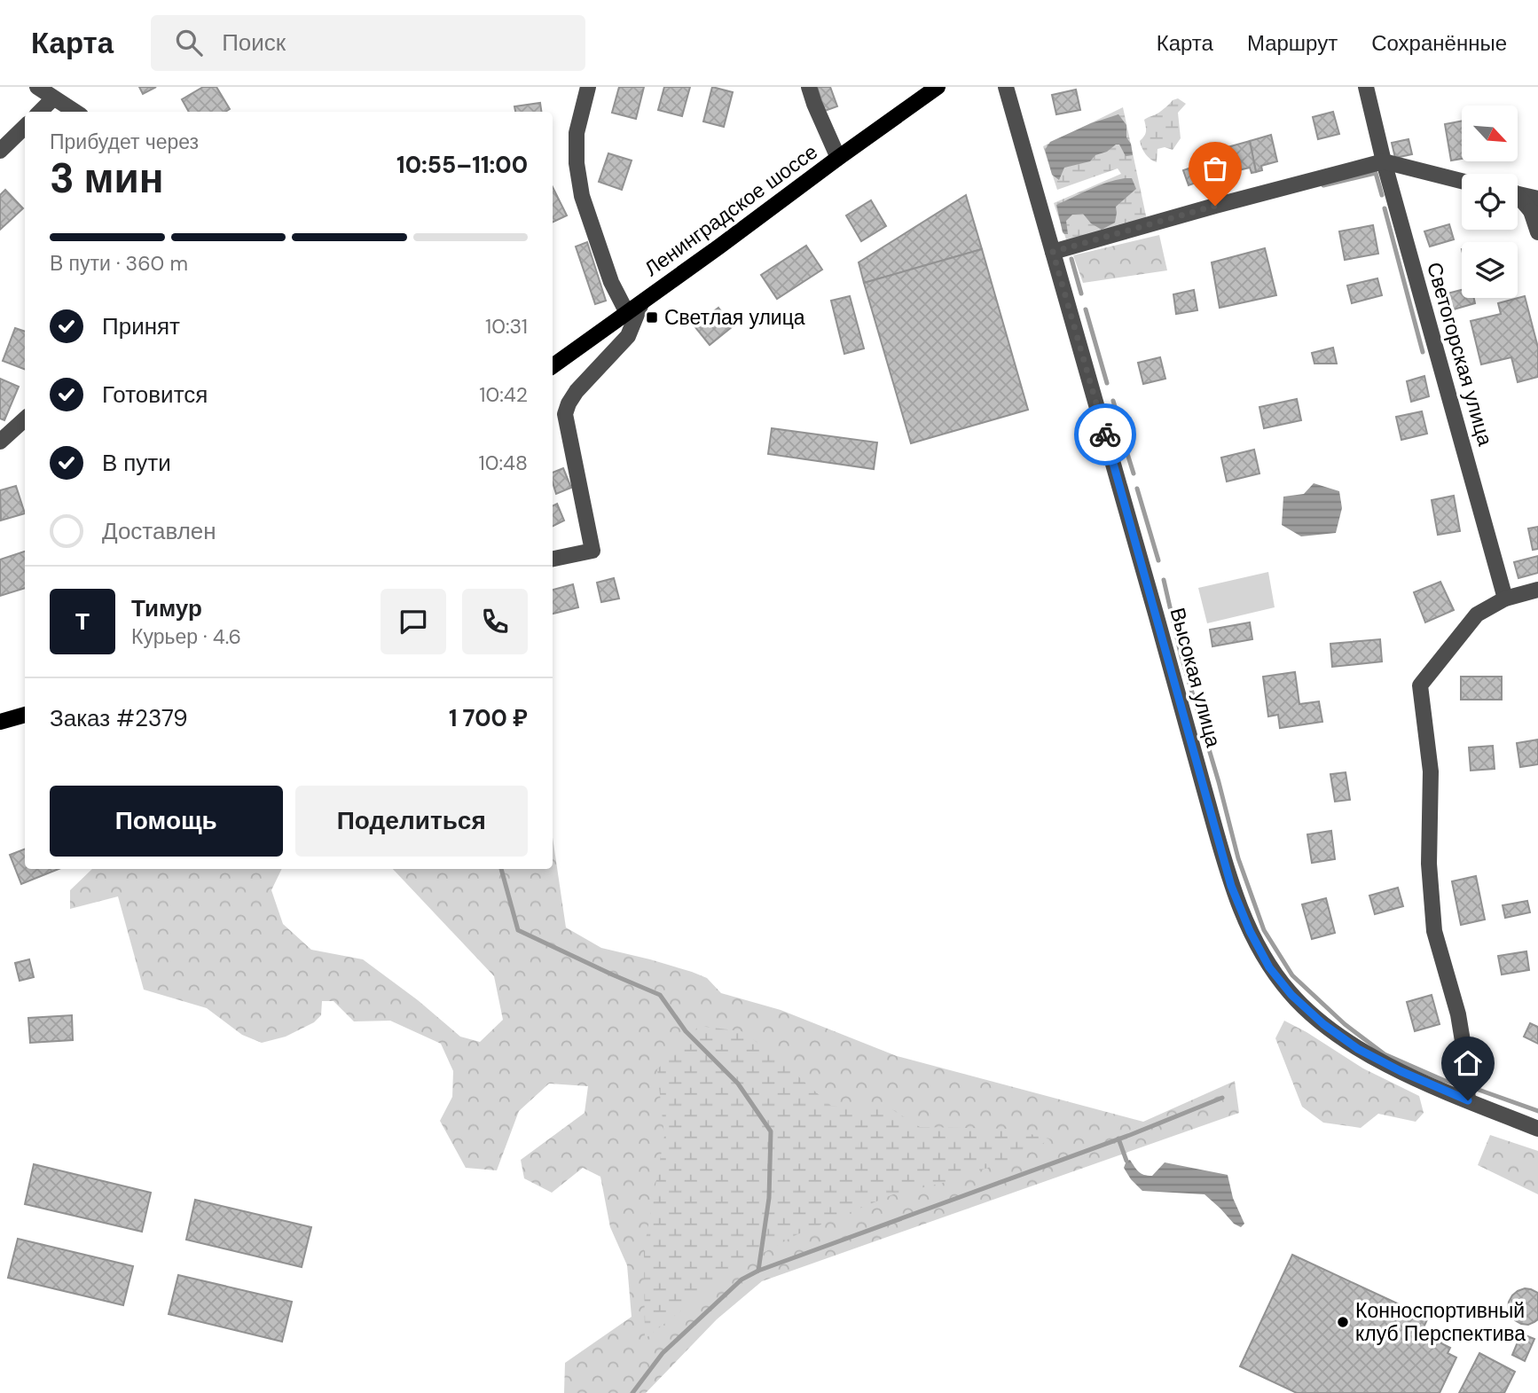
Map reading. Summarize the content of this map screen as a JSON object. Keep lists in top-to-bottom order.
{
  "streets": {
    "main road": ["Ленинградское шоссе"],
    "street": ["Светогорская улица", "Высокая улица"]
  },
  "places": {
    "transit": ["Светлая улица"],
    "other": ["Конноспортивный клуб Перспектива"]
  },
  "north": "bottom right",
  "page": {
    "header": "Карта",
    "search": "Поиск",
    "nav": ["Карта", "Маршрут", "Сохранённые"],
    "heading": ["3 мин", "Прибудет через", "10:55–11:00"],
    "panel": [
      "Тимур",
      "Курьер · 4.6",
      "Заказ #2379",
      "1 700 ₽"
    ],
    "bar": "В пути · 360 m",
    "list": [
      ["Принят", "10:31"],
      ["Готовится", "10:42"],
      ["В пути", "10:48"],
      "Доставлен"
    ],
    "round": "Т",
    "buttons": ["Помощь", "Поделиться"]
  }
}
